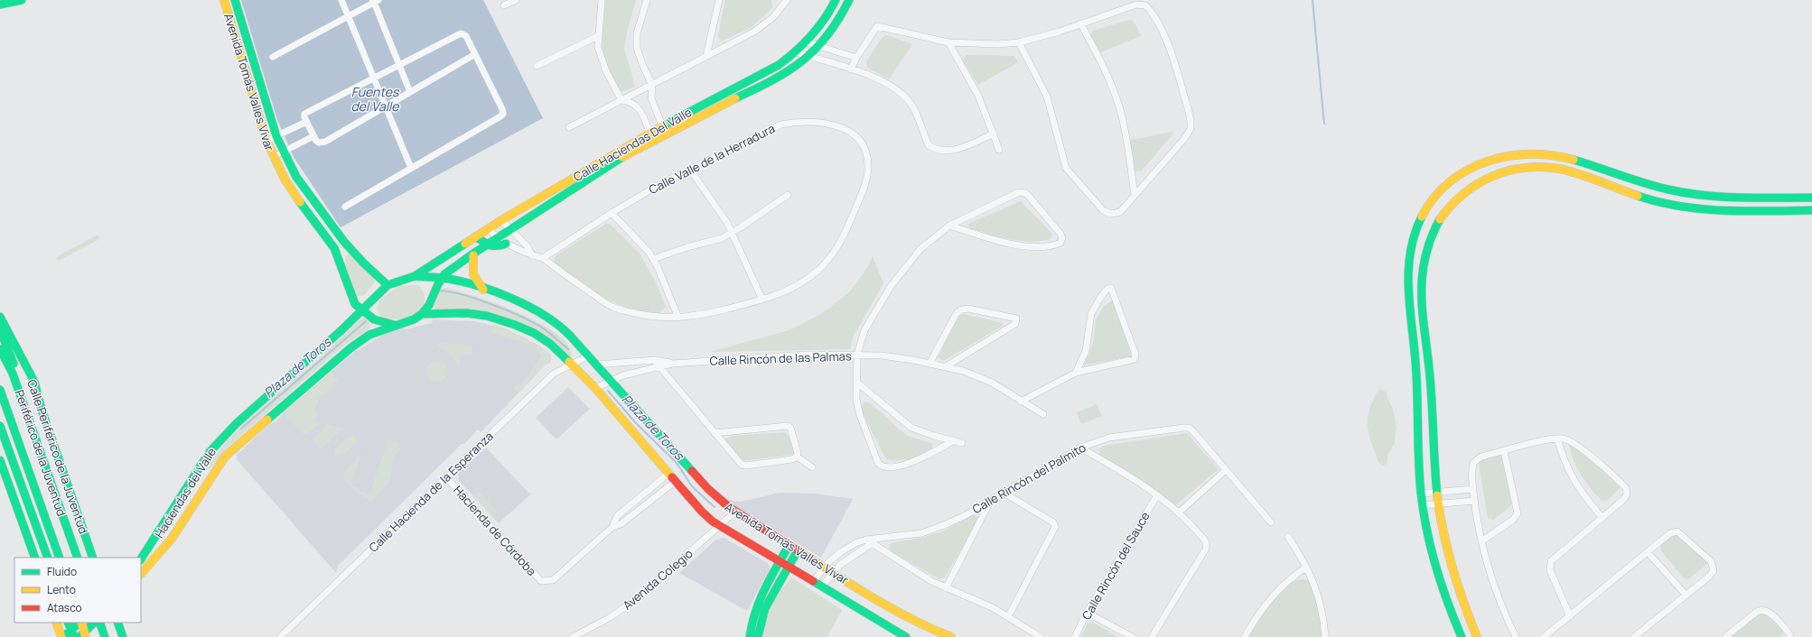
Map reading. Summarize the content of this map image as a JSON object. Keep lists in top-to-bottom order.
{
  "streets": {
    "main road": [
      "Avenida Tomás Valles Vivar",
      "Calle Haciendas Del Valle",
      "Periférico de la Juventud",
      "Calle Periférico de la Juventud",
      "Haciendas del Valle"
    ],
    "street": [
      "Calle Valle de la Herradura",
      "Calle Rincón de las Palmas",
      "Calle Rincón del Palmito",
      "Calle Hacienda de la Esperanza",
      "Hacienda de Córdoba",
      "Calle Rincón del Sauce",
      "Avenida Colegio"
    ]
  },
  "crossings": [
    ["Avenida Tomás Valles Vivar", "Calle Haciendas Del Valle"],
    ["Avenida Tomás Valles Vivar", "Calle Rincón de las Palmas"],
    ["Avenida Tomás Valles Vivar", "Calle Rincón del Palmito"],
    ["Avenida Tomás Valles Vivar", "Calle Hacienda de la Esperanza"],
    ["Avenida Tomás Valles Vivar", "Haciendas del Valle"],
    ["Avenida Tomás Valles Vivar", "Hacienda de Córdoba"],
    ["Avenida Tomás Valles Vivar", "Avenida Colegio"],
    ["Calle Haciendas Del Valle", "Calle Valle de la Herradura"],
    ["Calle Haciendas Del Valle", "Haciendas del Valle"],
    ["Calle Hacienda de la Esperanza", "Hacienda de Córdoba"]
  ],
  "water": ["Fuentes del Valle", "Plaza de Toros"],
  "legend": ["Fluido", "Lento", "Atasco"]
}
